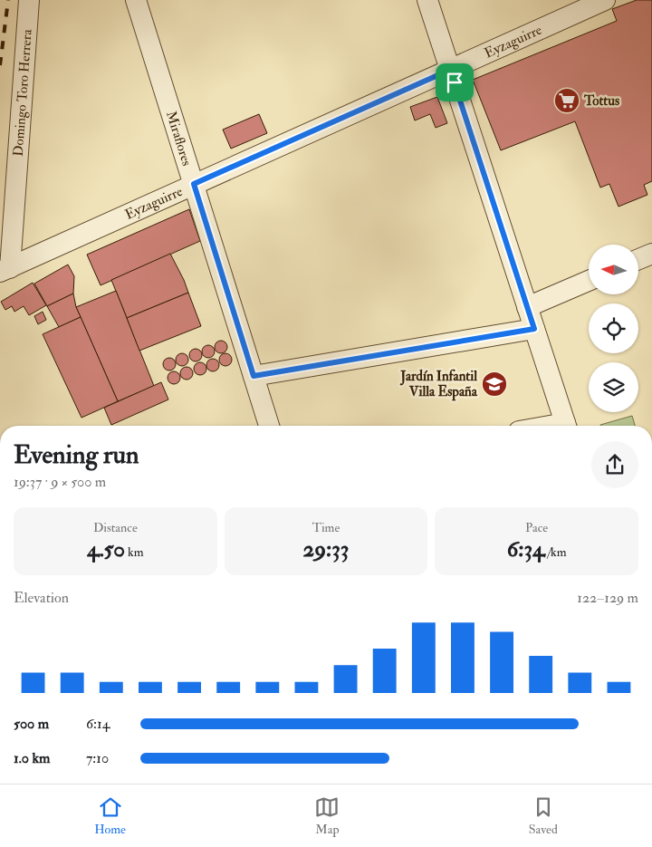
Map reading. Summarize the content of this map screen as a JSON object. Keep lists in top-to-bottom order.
{
  "streets": {
    "street": ["Eyzaguirre", "Domingo Toro Herrera", "Miraflores"]
  },
  "crossings": [
    ["Eyzaguirre", "Domingo Toro Herrera"],
    ["Eyzaguirre", "Miraflores"]
  ],
  "places": {
    "supermarket": ["Tottus"],
    "school or university": ["Jardín Infantil Villa España"]
  },
  "north": "left",
  "page": {
    "heading": ["Evening run", "19:37 · 9 × 500 m"],
    "stats": [
      ["Distance", "4.50 km"],
      ["Time", "29:33"],
      ["Pace", "6:34 /km"]
    ],
    "chart": ["Elevation", "122–129 m"],
    "list": [
      {
        "name": "500 m",
        "note": "6:14"
      },
      {
        "name": "1.0 km",
        "note": "7:10"
      }
    ],
    "tabs": ["Home", "Map", "Saved"]
  }
}
